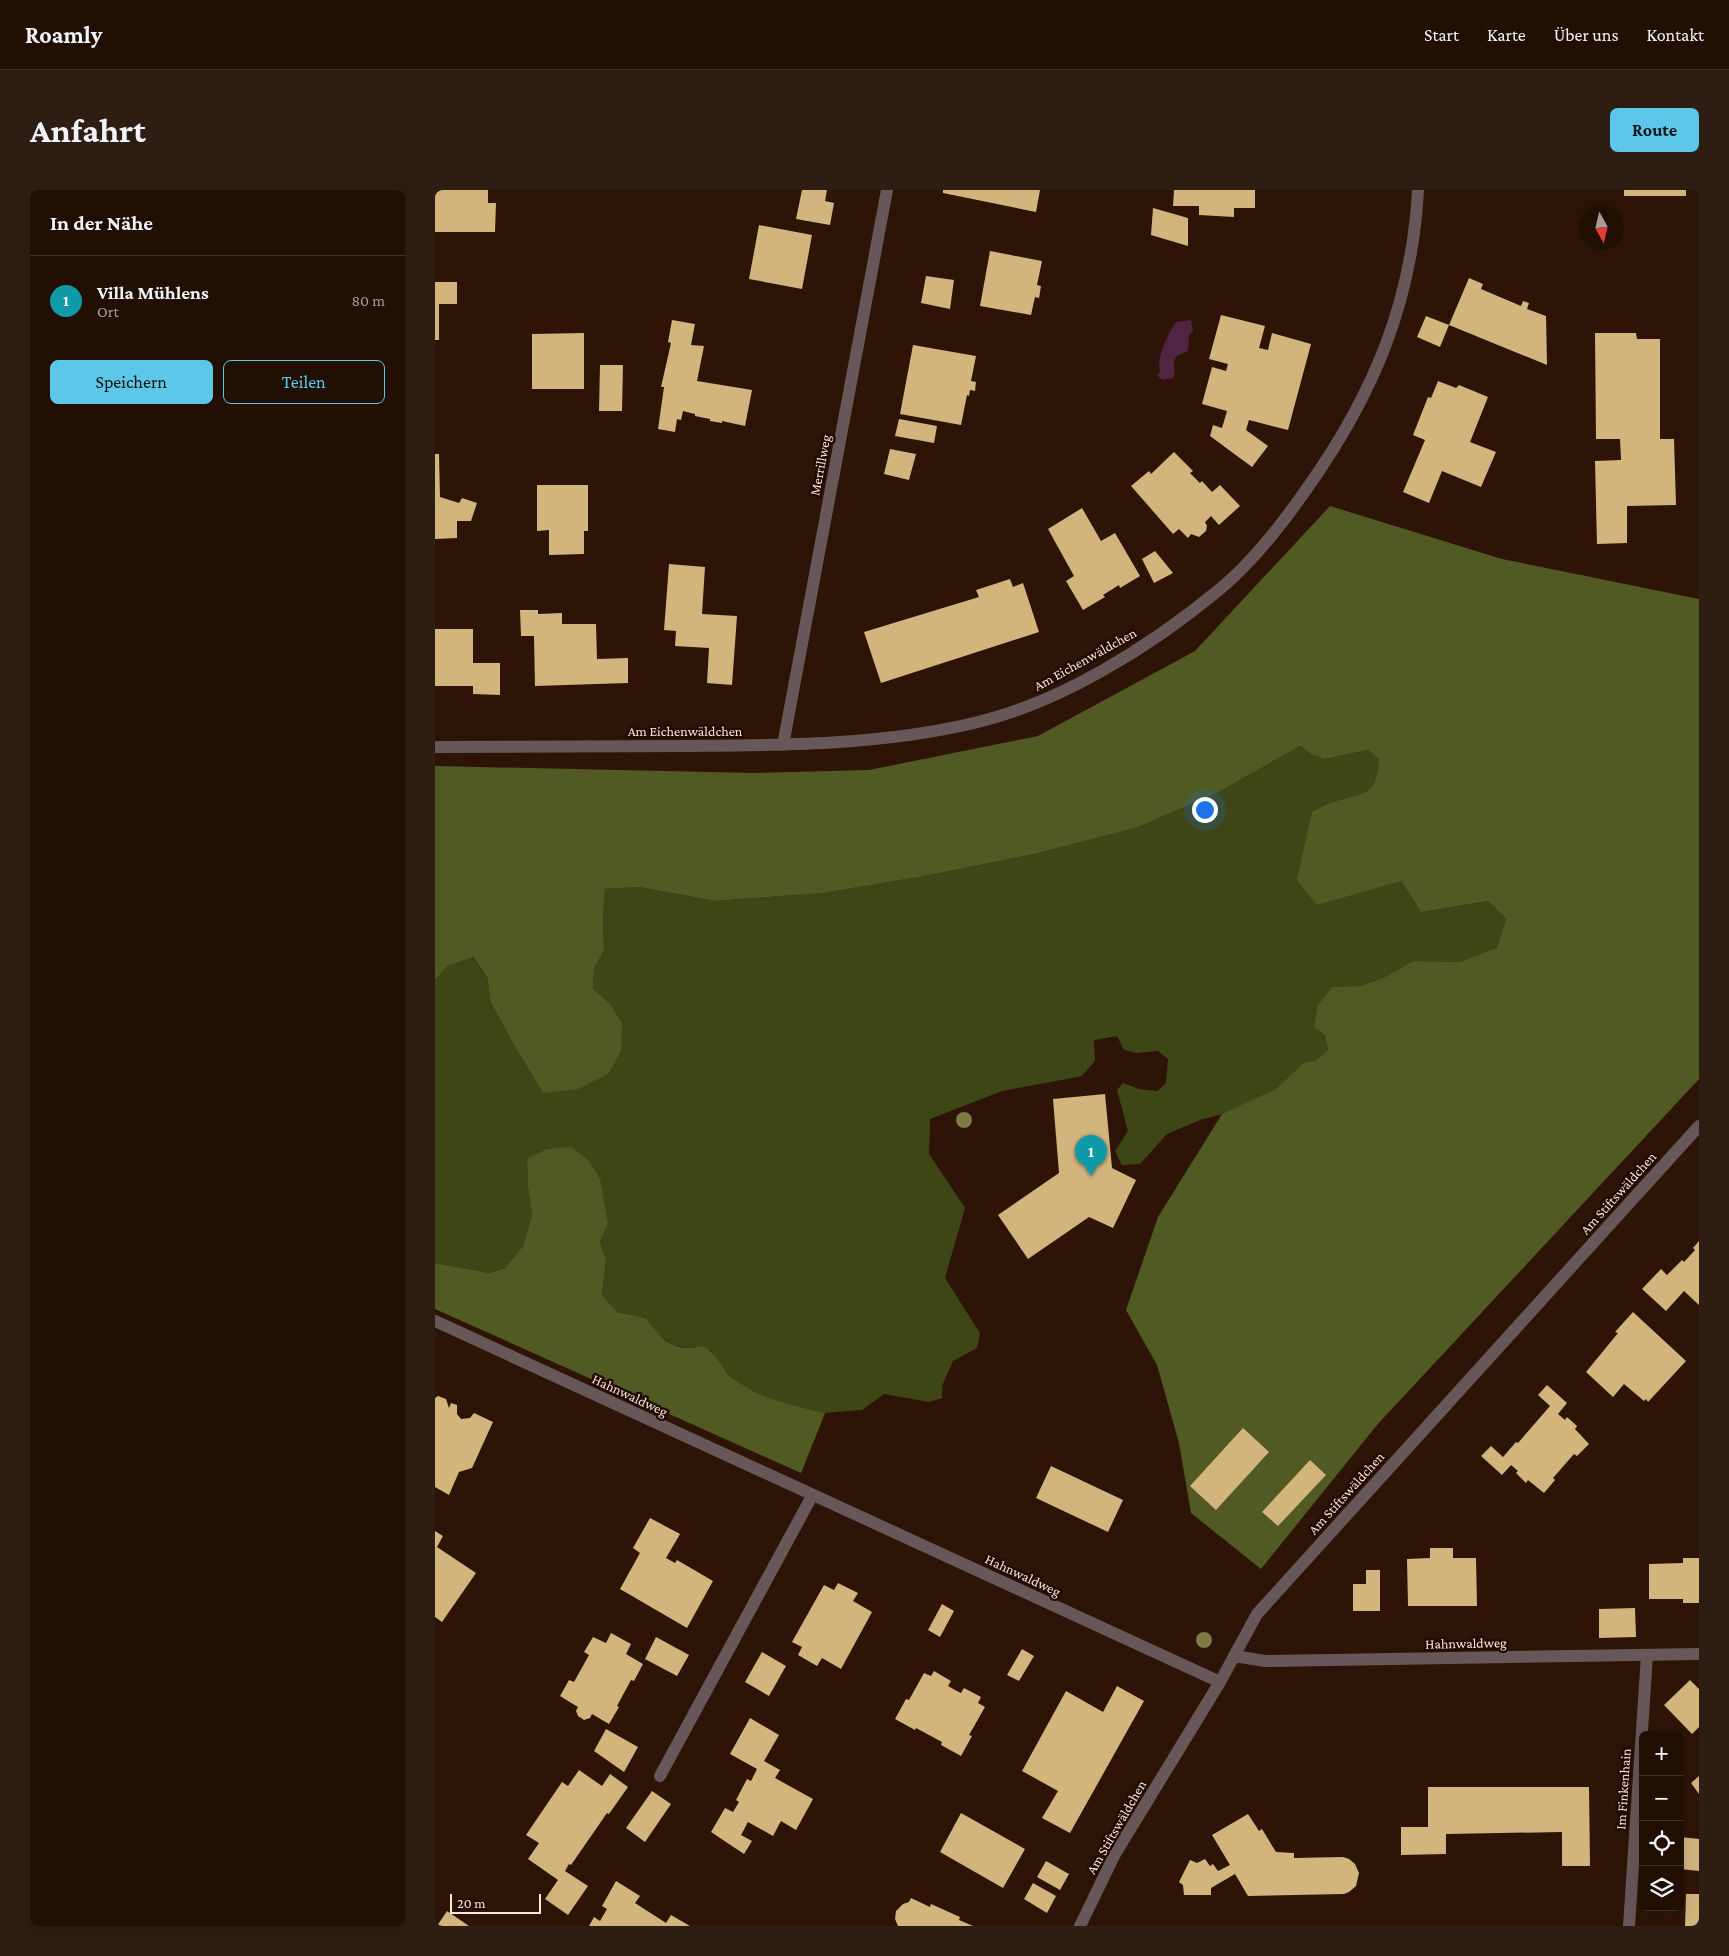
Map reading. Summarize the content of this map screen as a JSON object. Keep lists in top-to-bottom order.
{
  "streets": {
    "street": [
      "Merrillweg",
      "Am Eichenwäldchen",
      "Am Stiftswäldchen",
      "Hahnwaldweg",
      "Im Finkenhain"
    ]
  },
  "crossings": [
    ["Merrillweg", "Am Eichenwäldchen"],
    ["Am Stiftswäldchen", "Hahnwaldweg"],
    ["Hahnwaldweg", "Im Finkenhain"]
  ],
  "scale_bar": "20 m",
  "north": "bottom",
  "page": {
    "header": "Roamly",
    "nav": [
      "Start",
      "Karte",
      "Über uns",
      "Kontakt"
    ],
    "buttons": [
      "Route",
      ["Speichern", "Teilen"]
    ],
    "title": "Anfahrt",
    "heading": "In der Nähe",
    "list": [
      {
        "mark": "1",
        "name": "Villa Mühlens",
        "note": "Ort",
        "value": "80 m"
      }
    ],
    "pins": "1",
    "map_buttons": ["+", "−"],
    "scale": "20 m"
  }
}
